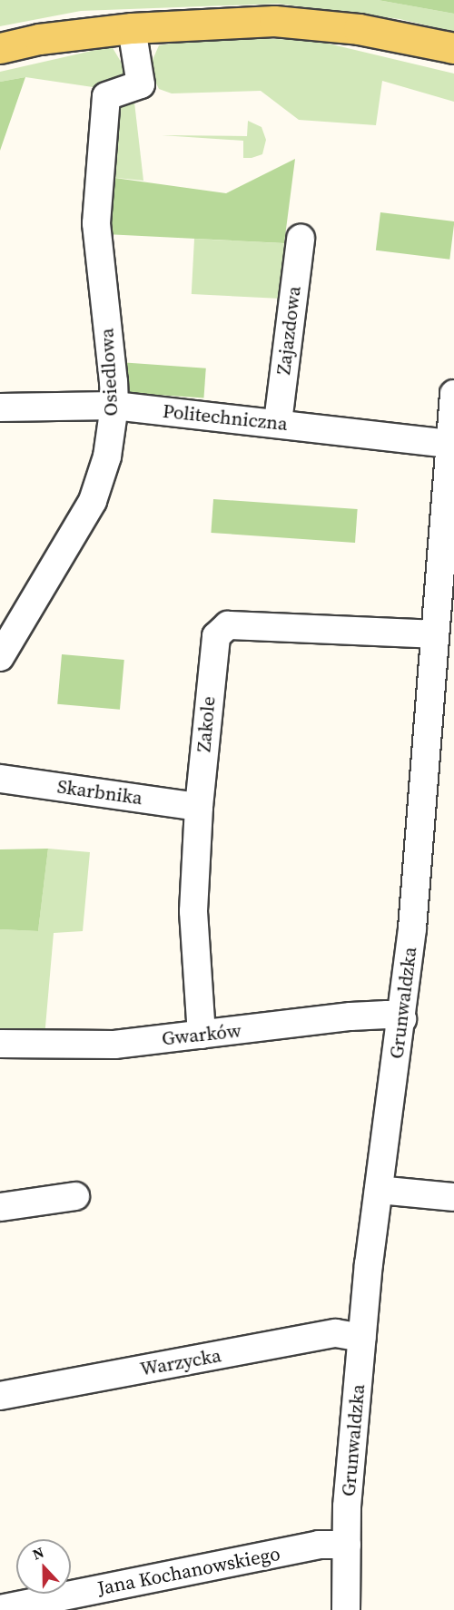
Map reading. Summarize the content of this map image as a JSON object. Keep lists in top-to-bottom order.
{
  "streets": {
    "street": [
      "Zajazdowa",
      "Osiedlowa",
      "Politechniczna",
      "Zakole",
      "Skarbnika",
      "Grunwaldzka",
      "Gwarków",
      "Warzycka",
      "Jana Kochanowskiego"
    ]
  },
  "crossings": [
    ["Zajazdowa", "Politechniczna"],
    ["Osiedlowa", "Politechniczna"],
    ["Politechniczna", "Grunwaldzka"],
    ["Zakole", "Skarbnika"],
    ["Zakole", "Grunwaldzka"],
    ["Zakole", "Gwarków"],
    ["Grunwaldzka", "Gwarków"],
    ["Grunwaldzka", "Warzycka"],
    ["Grunwaldzka", "Jana Kochanowskiego"]
  ],
  "north": "top"
}
